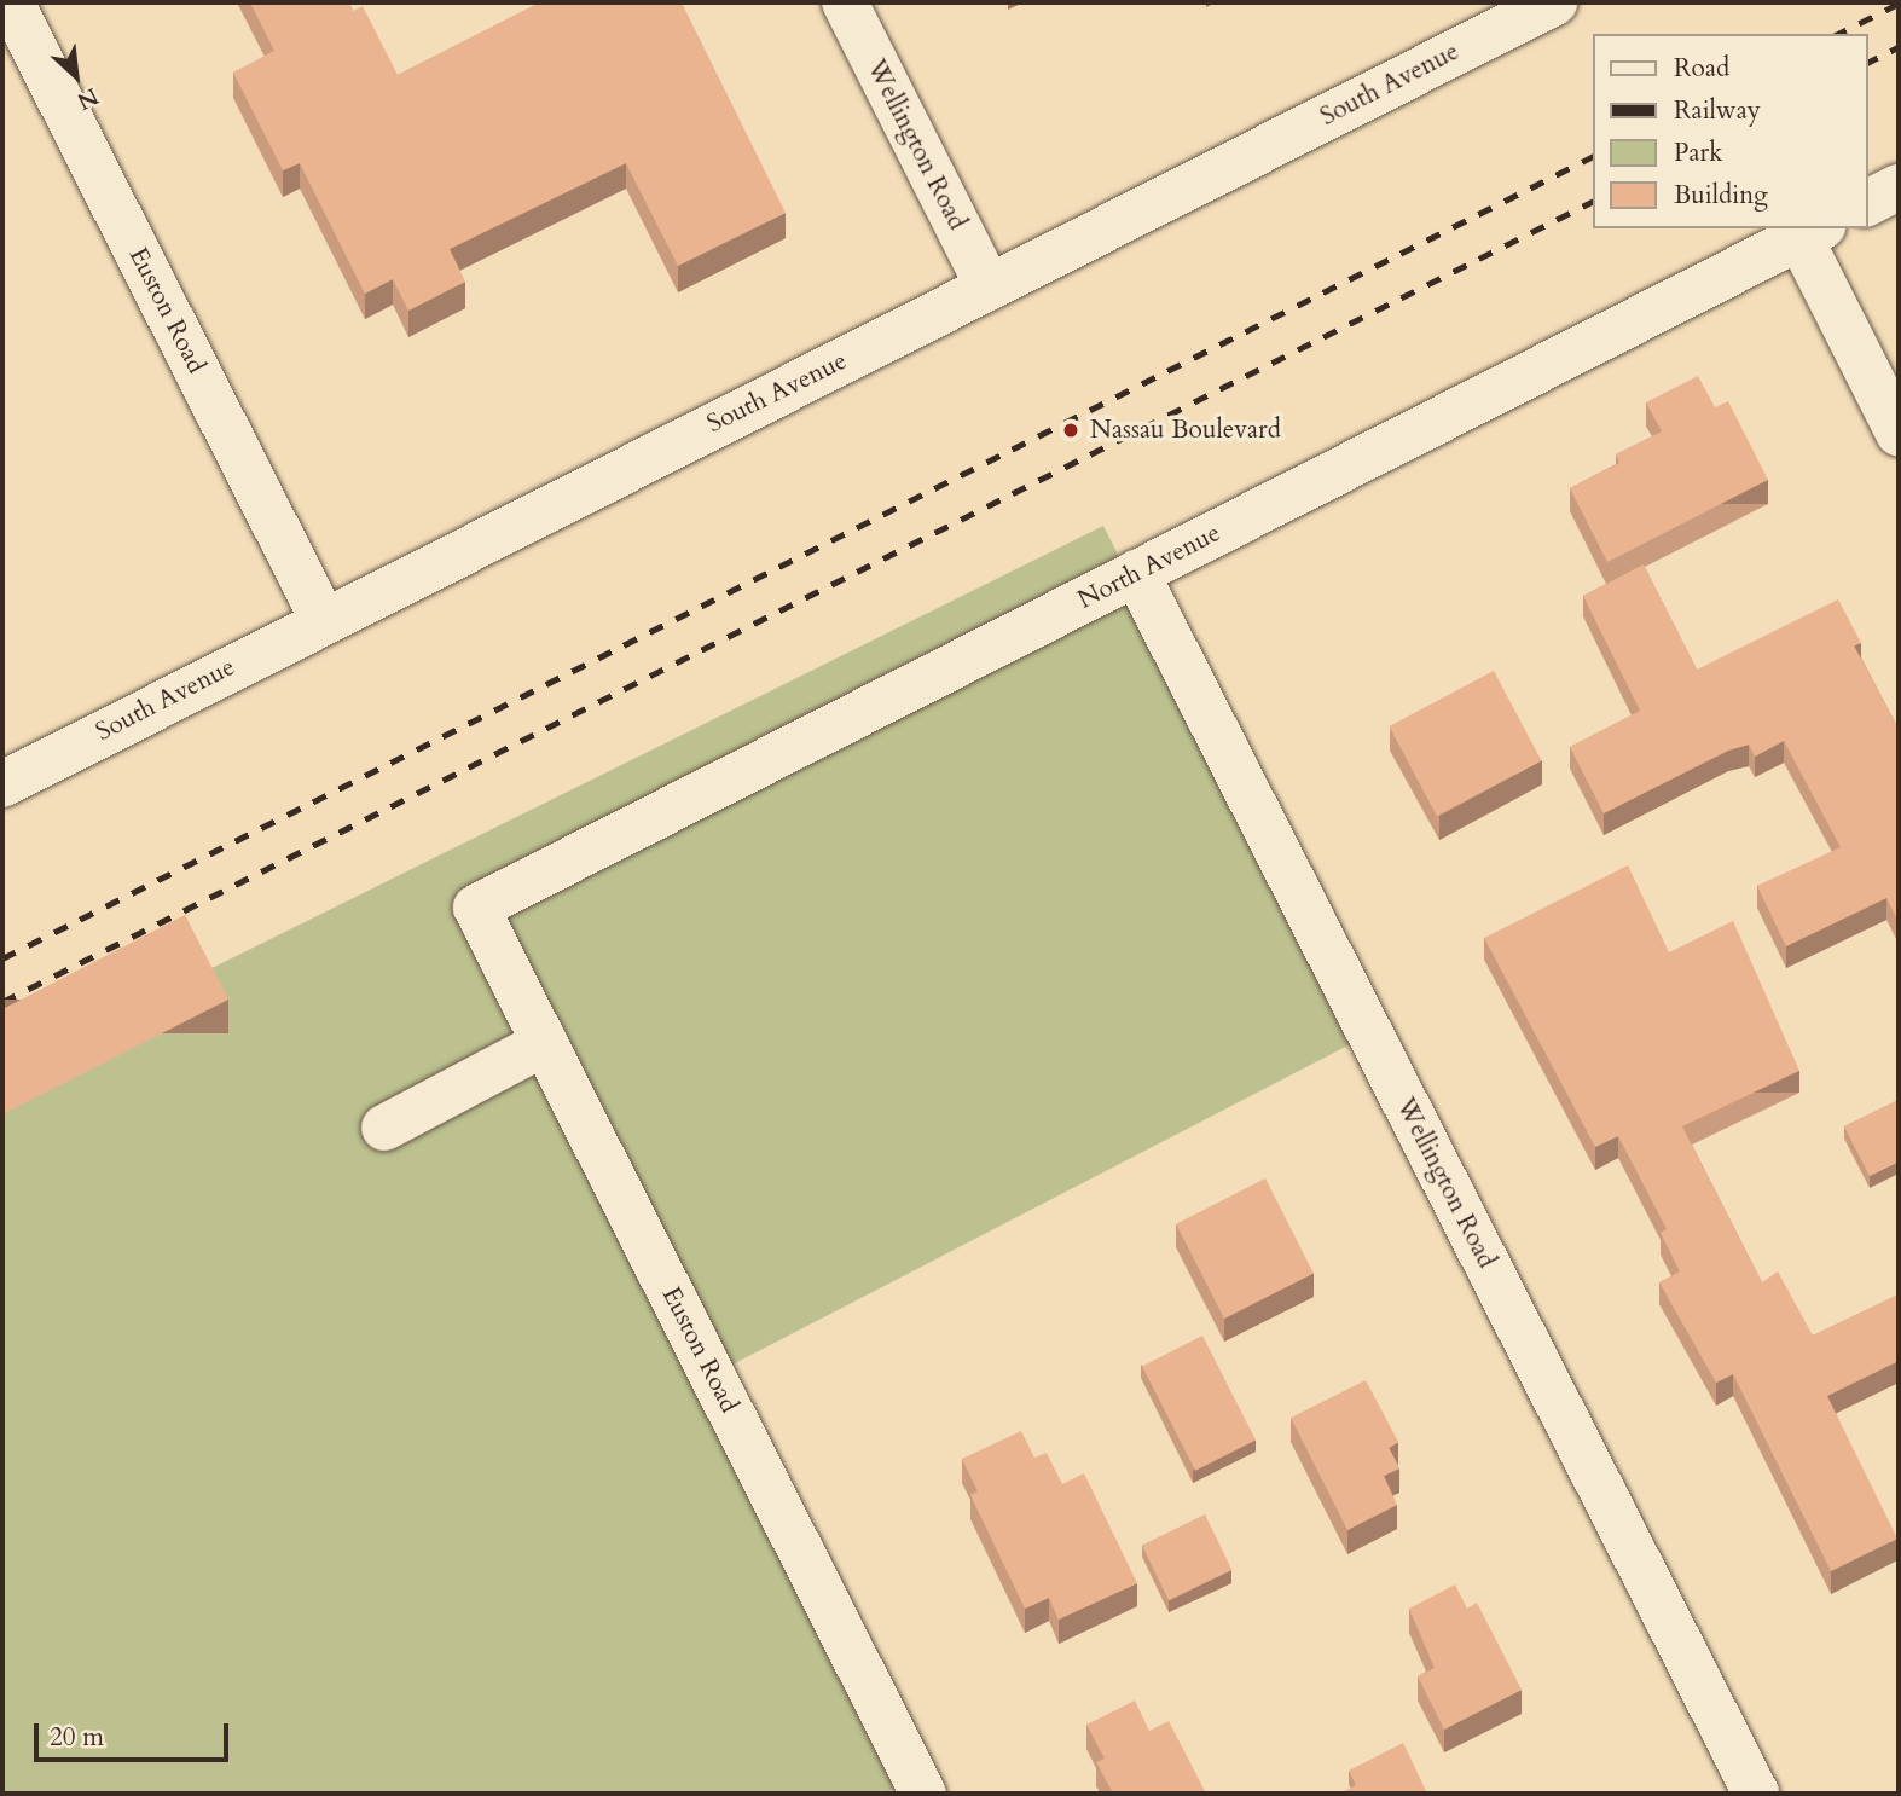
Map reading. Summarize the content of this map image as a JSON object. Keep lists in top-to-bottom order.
{
  "streets": {
    "street": [
      "South Avenue",
      "Wellington Road",
      "Euston Road",
      "North Avenue"
    ]
  },
  "crossings": [
    ["South Avenue", "Wellington Road"],
    ["South Avenue", "Euston Road"],
    ["Wellington Road", "North Avenue"],
    ["Euston Road", "North Avenue"]
  ],
  "places": ["Nassau Boulevard"],
  "legend": [
    "Road",
    "Railway",
    "Park",
    "Building"
  ],
  "scale_bar": "20 m",
  "north": "bottom right"
}
